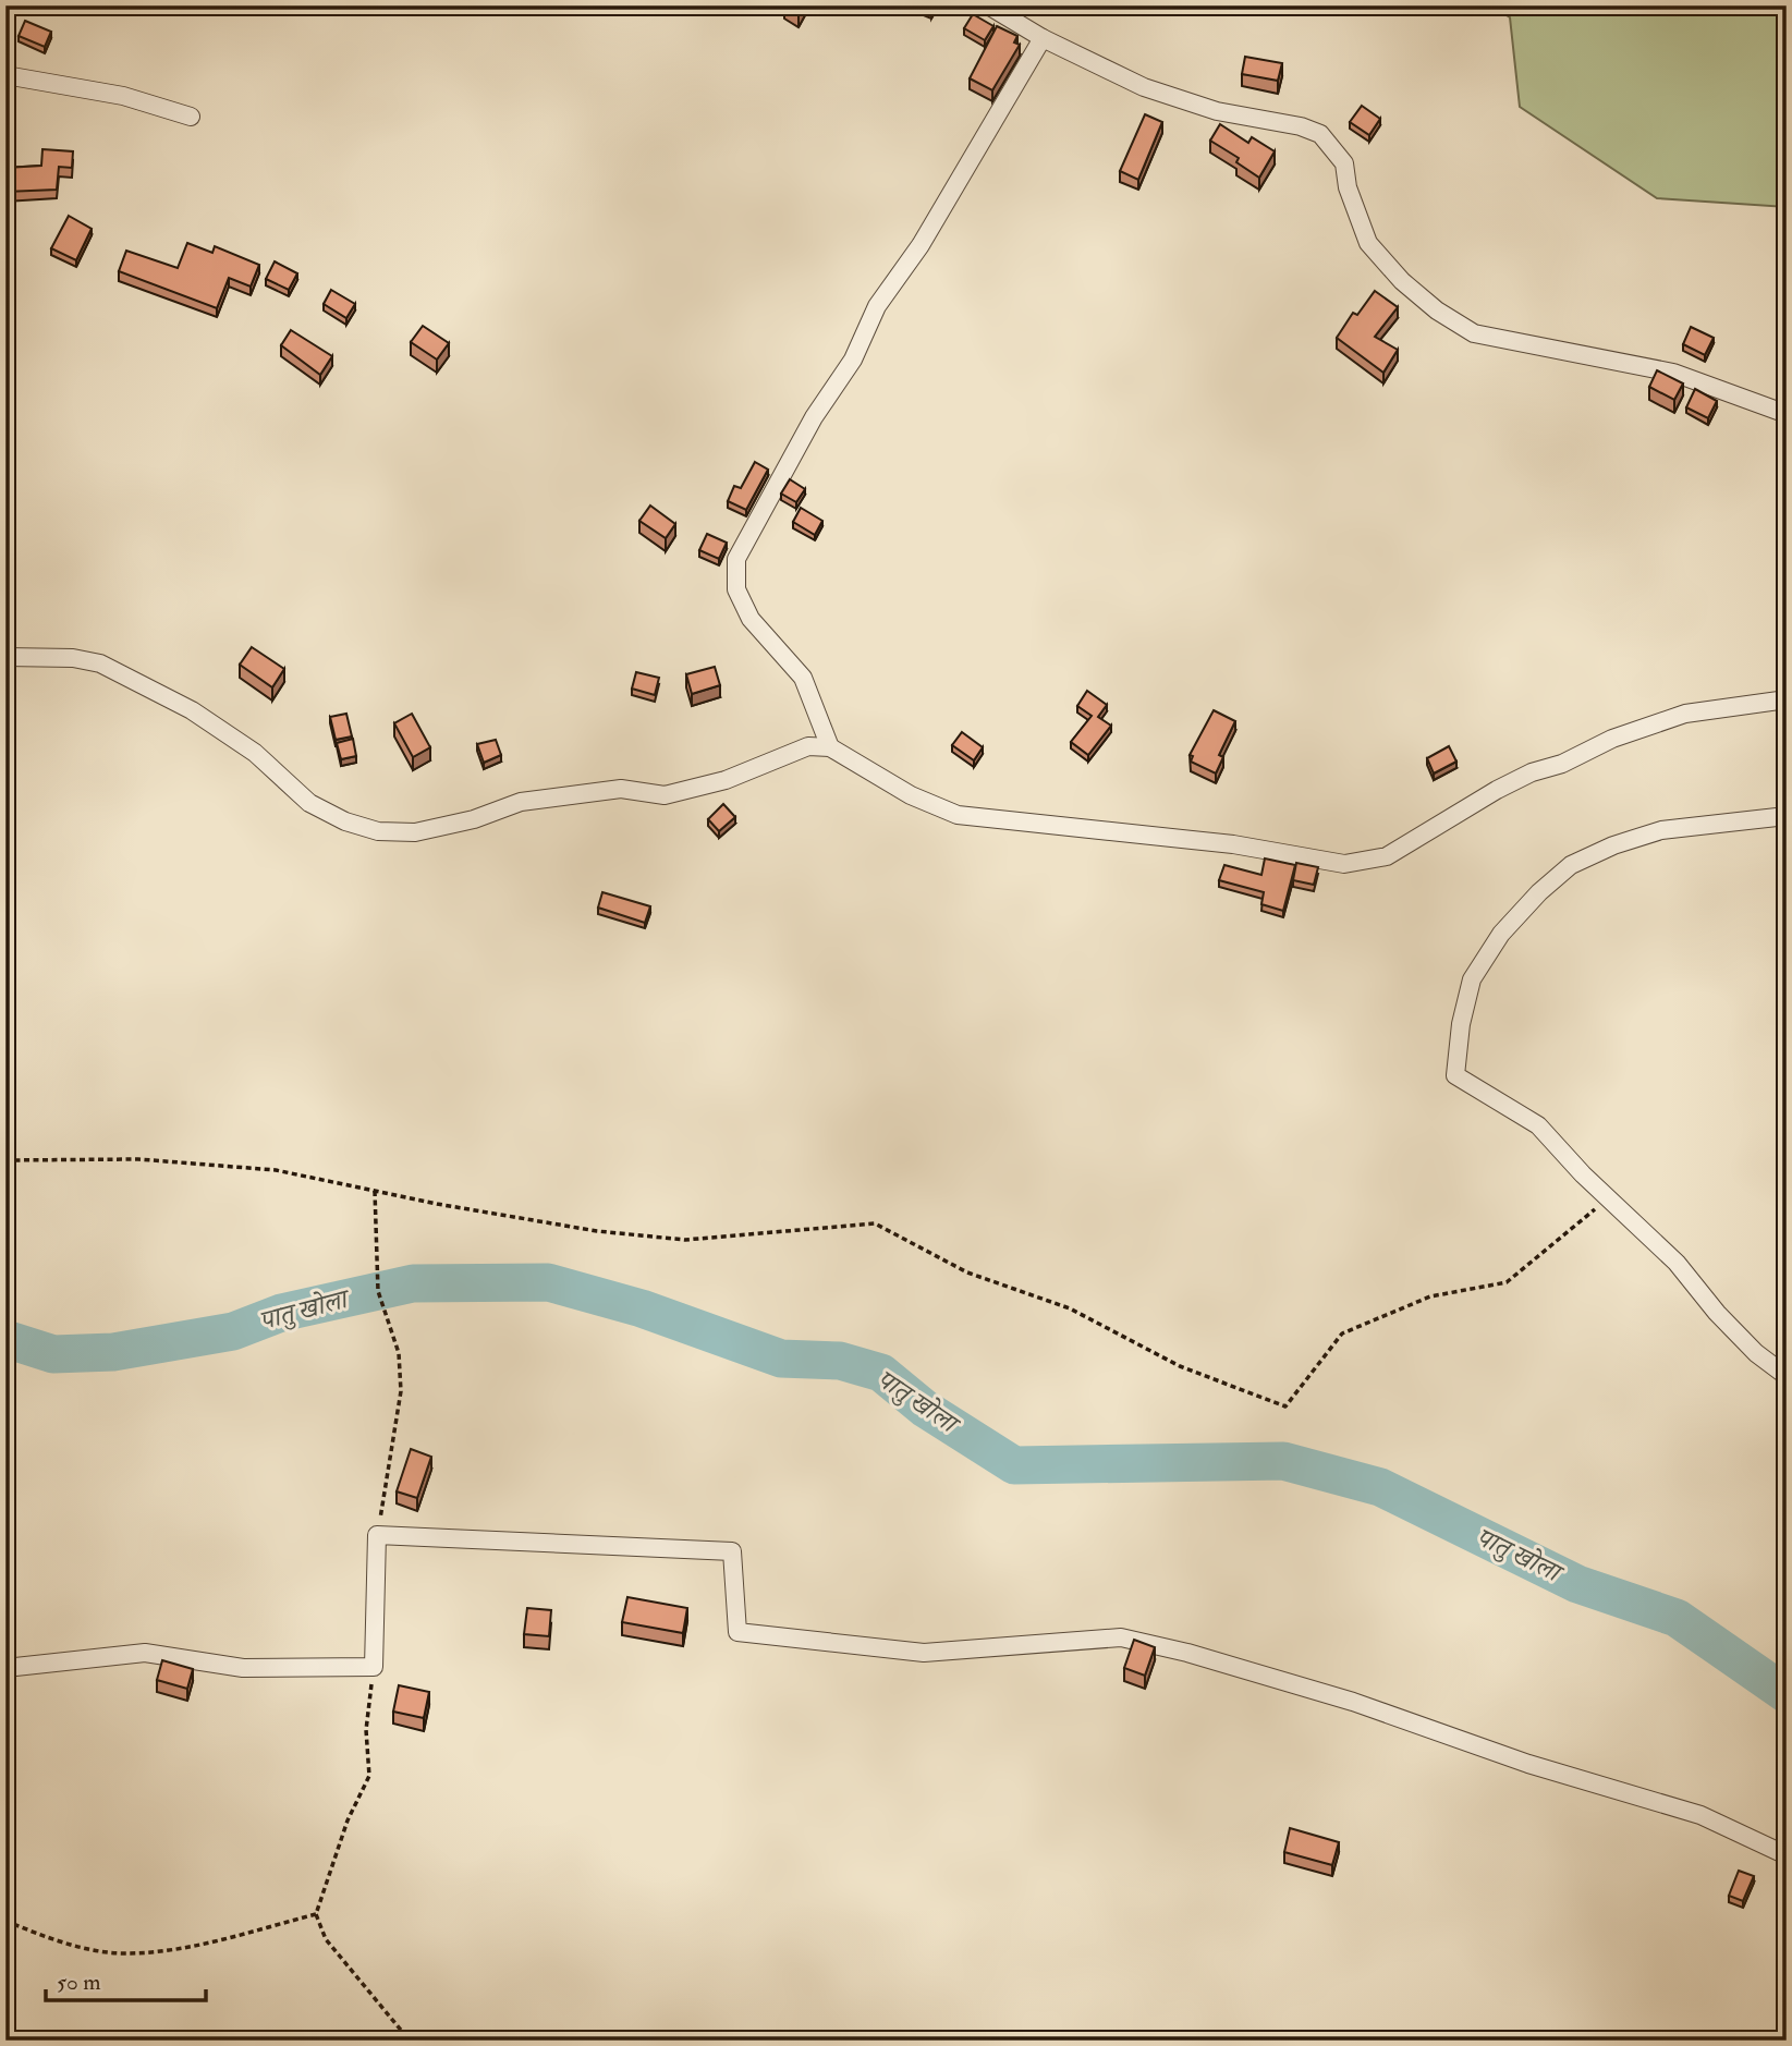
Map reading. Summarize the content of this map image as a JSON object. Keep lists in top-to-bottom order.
{
  "water": ["पातु खोला"],
  "scale_bar": "50 m"
}
